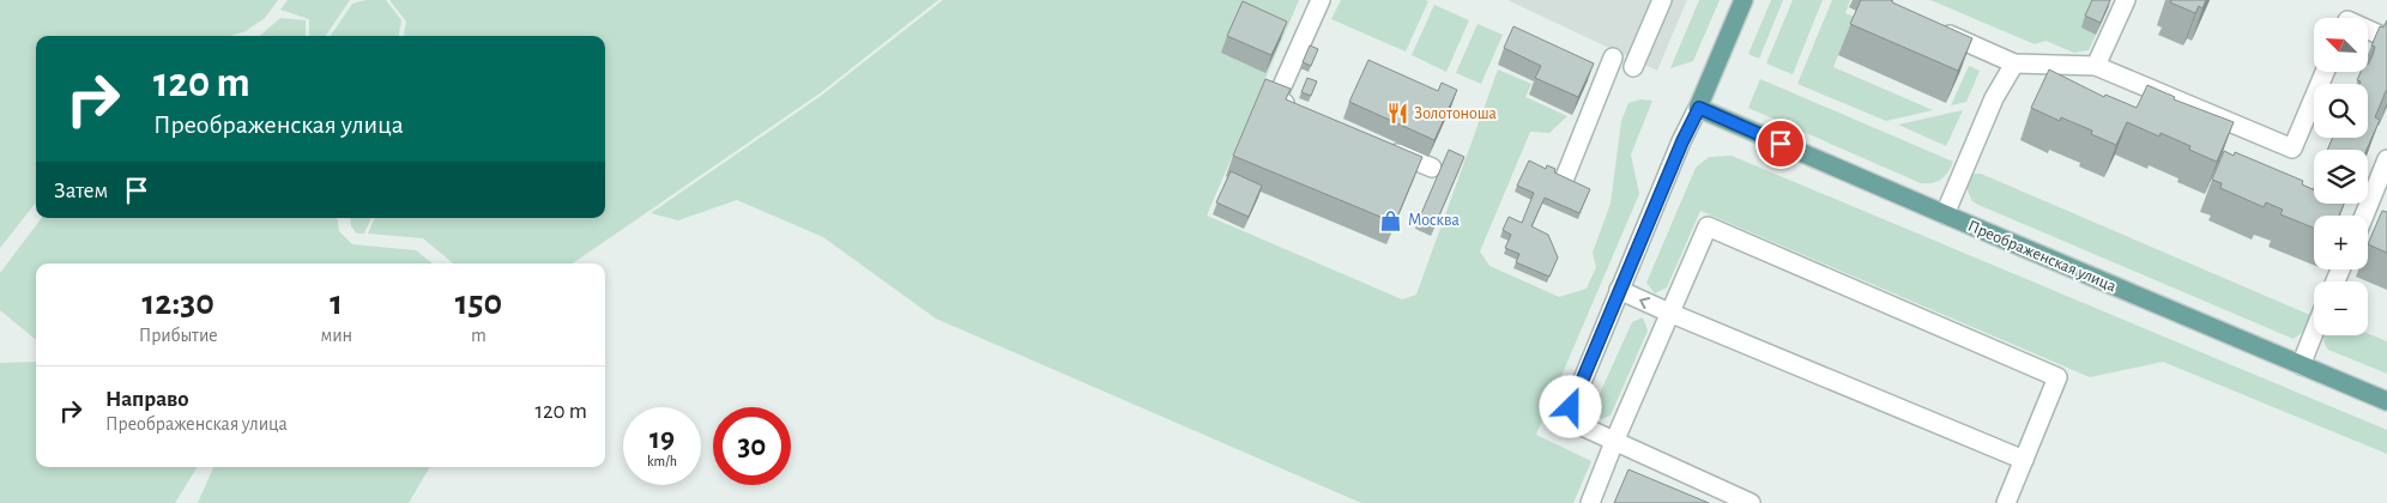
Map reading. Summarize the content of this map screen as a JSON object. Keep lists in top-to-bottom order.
{
  "streets": {
    "main road": ["Преображенская улица"]
  },
  "places": {
    "restaurant": ["Золотоноша"],
    "shop": ["Москва"]
  },
  "north": "top left",
  "page": {
    "map_buttons": ["+", "−"],
    "turn": ["120 m", "Преображенская улица"],
    "then": "Затем",
    "eta": [
      "12:30",
      "Прибытие",
      "1",
      "мин",
      "150",
      "m"
    ],
    "list": [
      {
        "name": "Направо",
        "note": "Преображенская улица",
        "value": "120 m"
      }
    ],
    "speed": "19 km/h",
    "limit": "30"
  }
}
